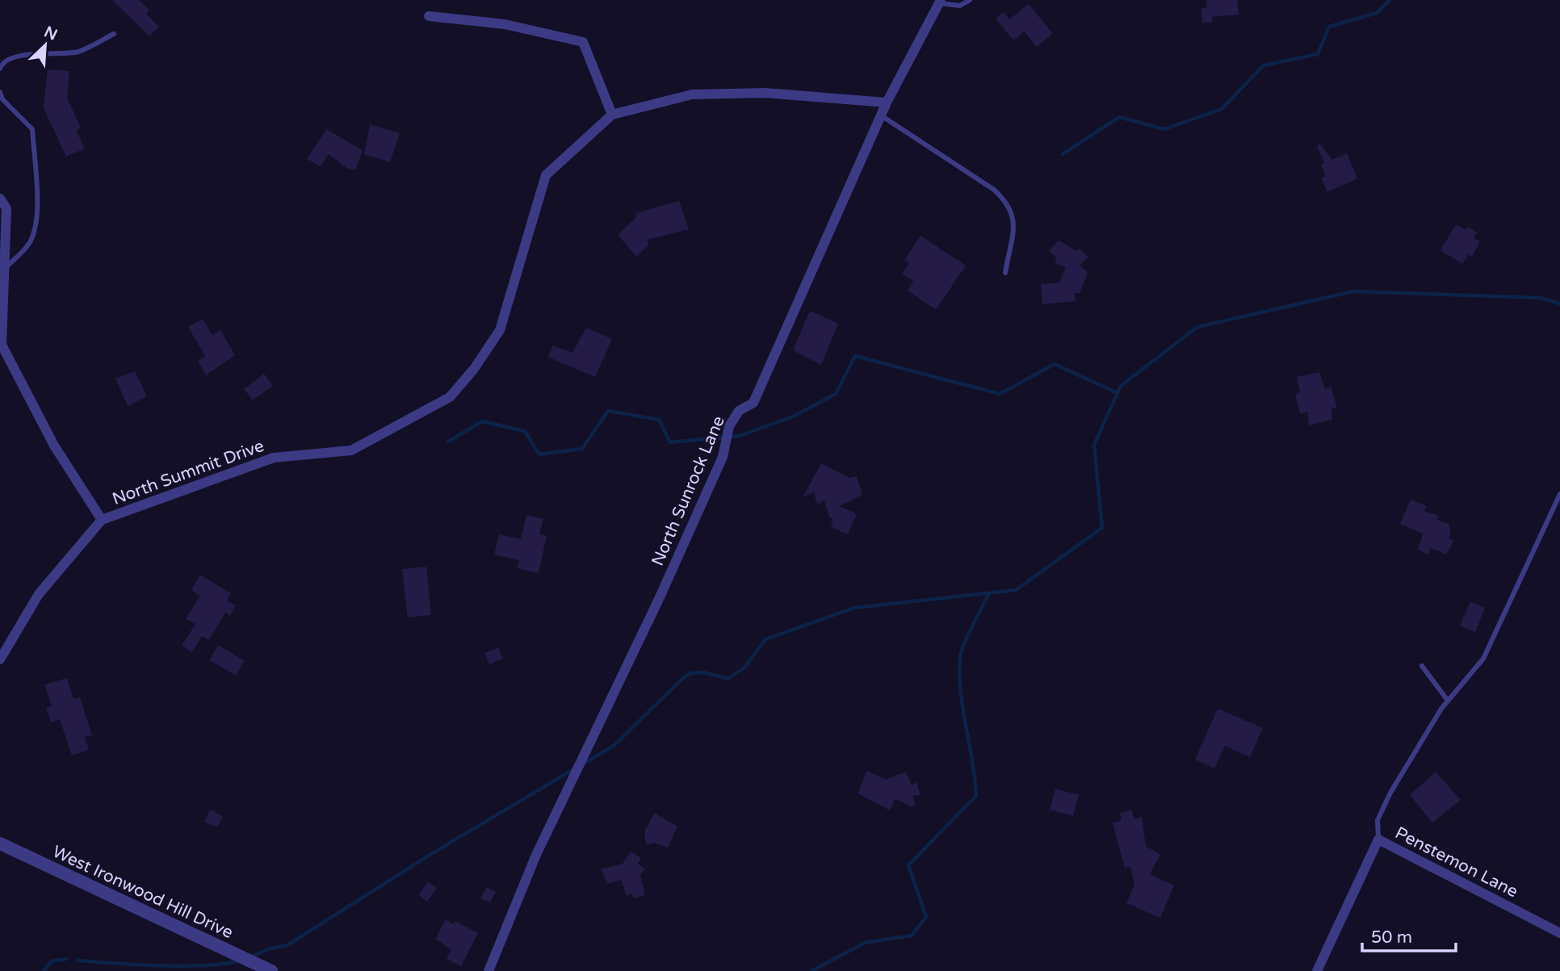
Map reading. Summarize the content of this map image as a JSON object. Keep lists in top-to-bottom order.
{
  "streets": {
    "street": [
      "North Summit Drive",
      "North Sunrock Lane",
      "Penstemon Lane",
      "West Ironwood Hill Drive"
    ]
  },
  "crossings": [
    ["North Summit Drive", "North Sunrock Lane"]
  ],
  "scale_bar": "50 m",
  "north": "top right"
}
